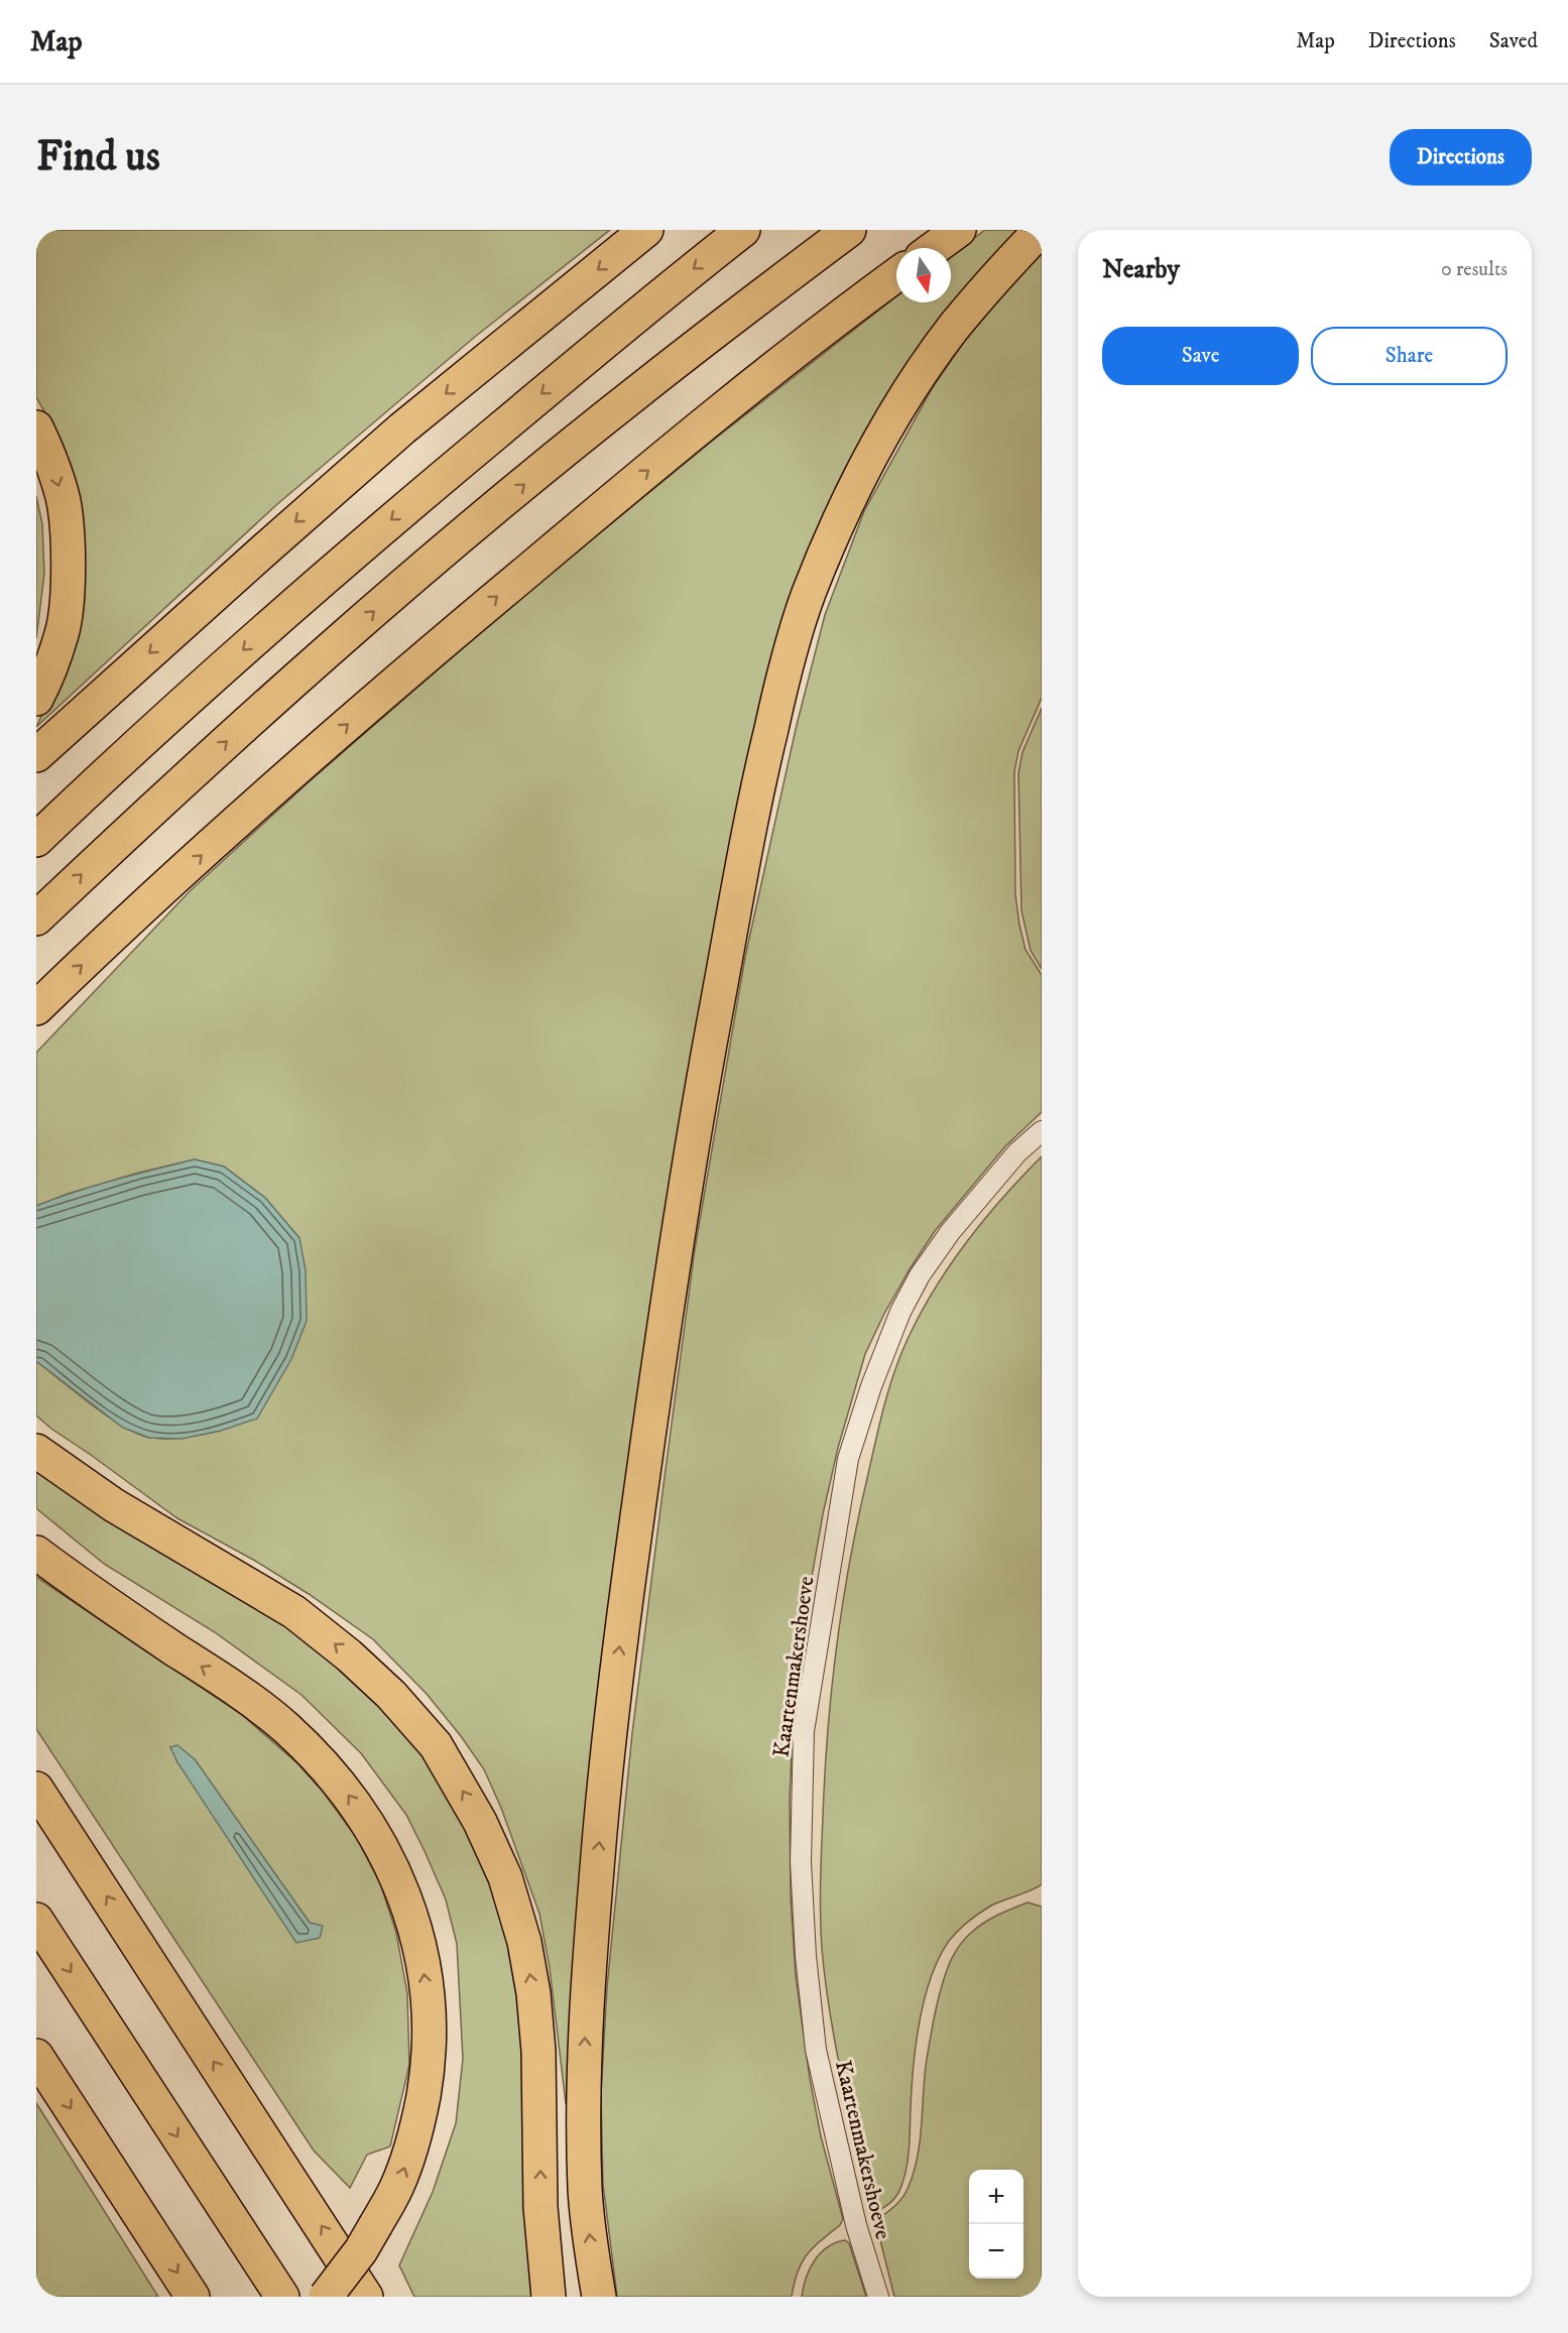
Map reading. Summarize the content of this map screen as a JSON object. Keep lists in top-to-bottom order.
{
  "streets": {
    "street": ["Kaartenmakershoeve"]
  },
  "north": "bottom",
  "page": {
    "header": "Map",
    "nav": ["Map", "Directions", "Saved"],
    "buttons": [
      "Directions",
      ["Save", "Share"]
    ],
    "title": "Find us",
    "heading": ["Nearby", "0 results"],
    "map_buttons": ["+", "−"]
  }
}
